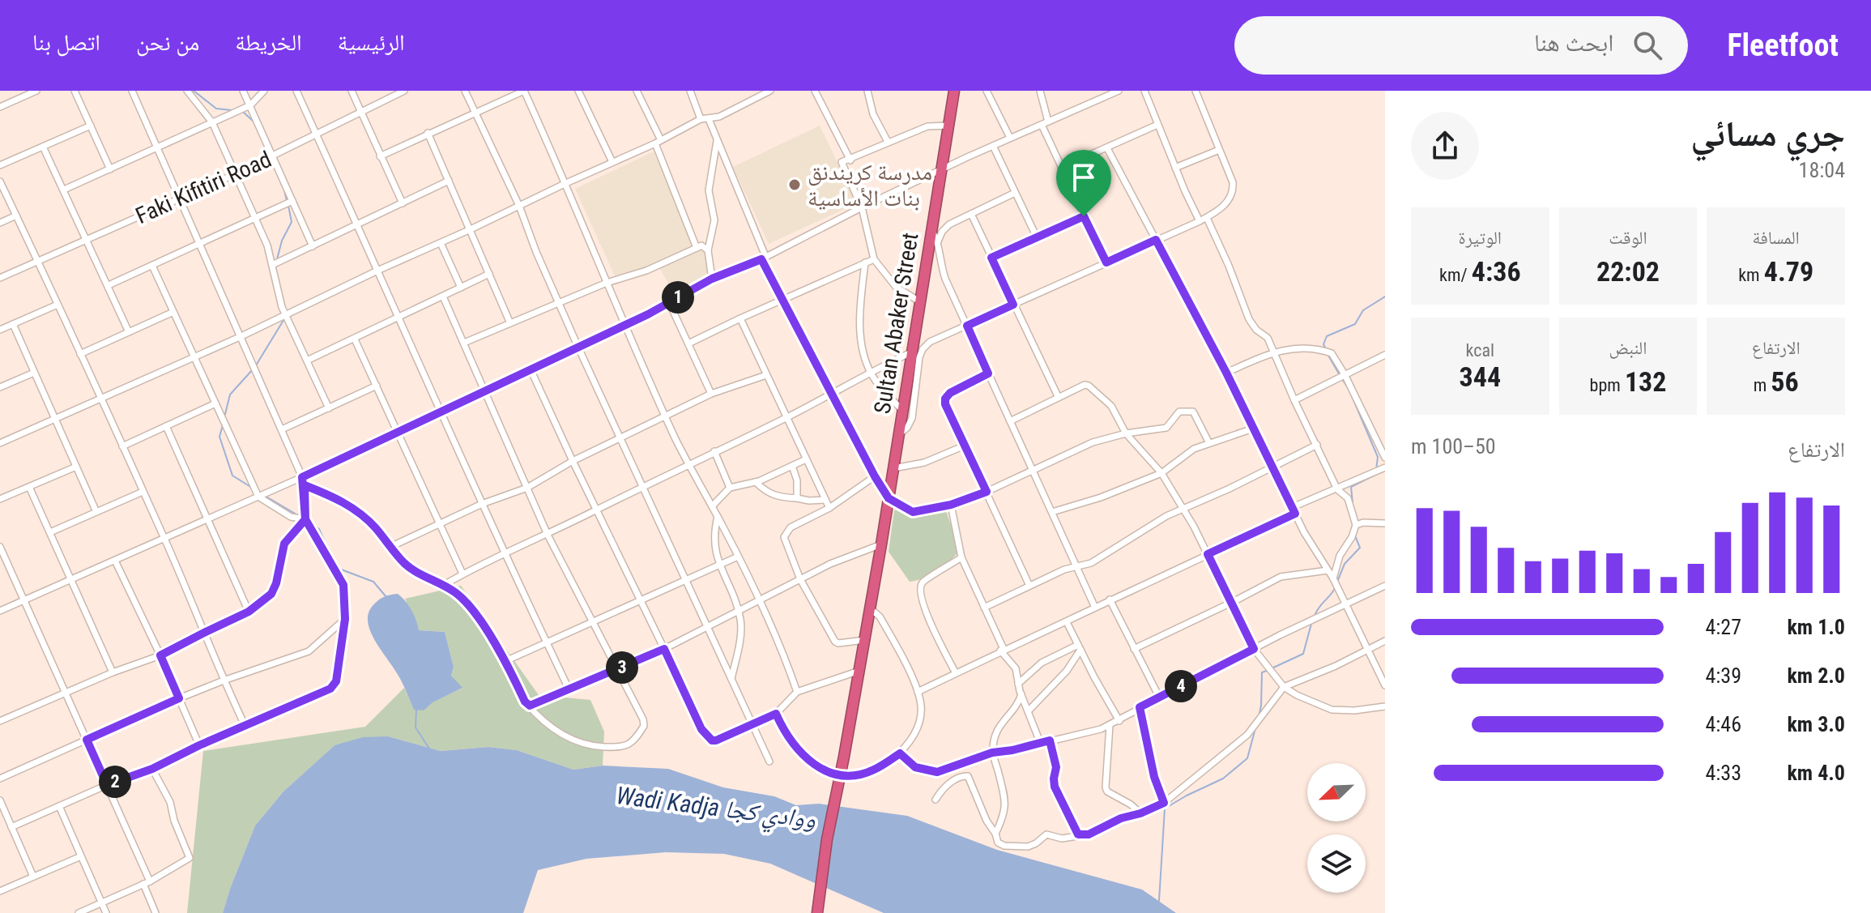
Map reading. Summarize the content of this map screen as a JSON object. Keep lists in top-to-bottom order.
{
  "streets": {
    "highway": ["Sultan Abaker Street"],
    "street": ["Faki Kifitiri Road"]
  },
  "water": ["Wadi Kadja ووادي كجا"],
  "places": ["مدرسة كريندنق بنات الأساسية"],
  "north": "bottom left",
  "page": {
    "header": "Fleetfoot",
    "search": "ابحث هنا",
    "nav": [
      "الرئيسية",
      "الخريطة",
      "من نحن",
      "اتصل بنا"
    ],
    "heading": ["جري مسائي", "18:04"],
    "stats": [
      ["المسافة", "4.79 km"],
      ["الوقت", "22:02"],
      ["الوتيرة", "4:36 /km"],
      ["الارتفاع", "56 m"],
      ["النبض", "132 bpm"],
      ["kcal", "344"]
    ],
    "pins": [
      "1",
      "3",
      "4",
      "2"
    ],
    "chart": ["الارتفاع", "50–100 m"],
    "list": [
      {
        "name": "1.0 km",
        "note": "4:27"
      },
      {
        "name": "2.0 km",
        "note": "4:39"
      },
      {
        "name": "3.0 km",
        "note": "4:46"
      },
      {
        "name": "4.0 km",
        "note": "4:33"
      }
    ]
  }
}
